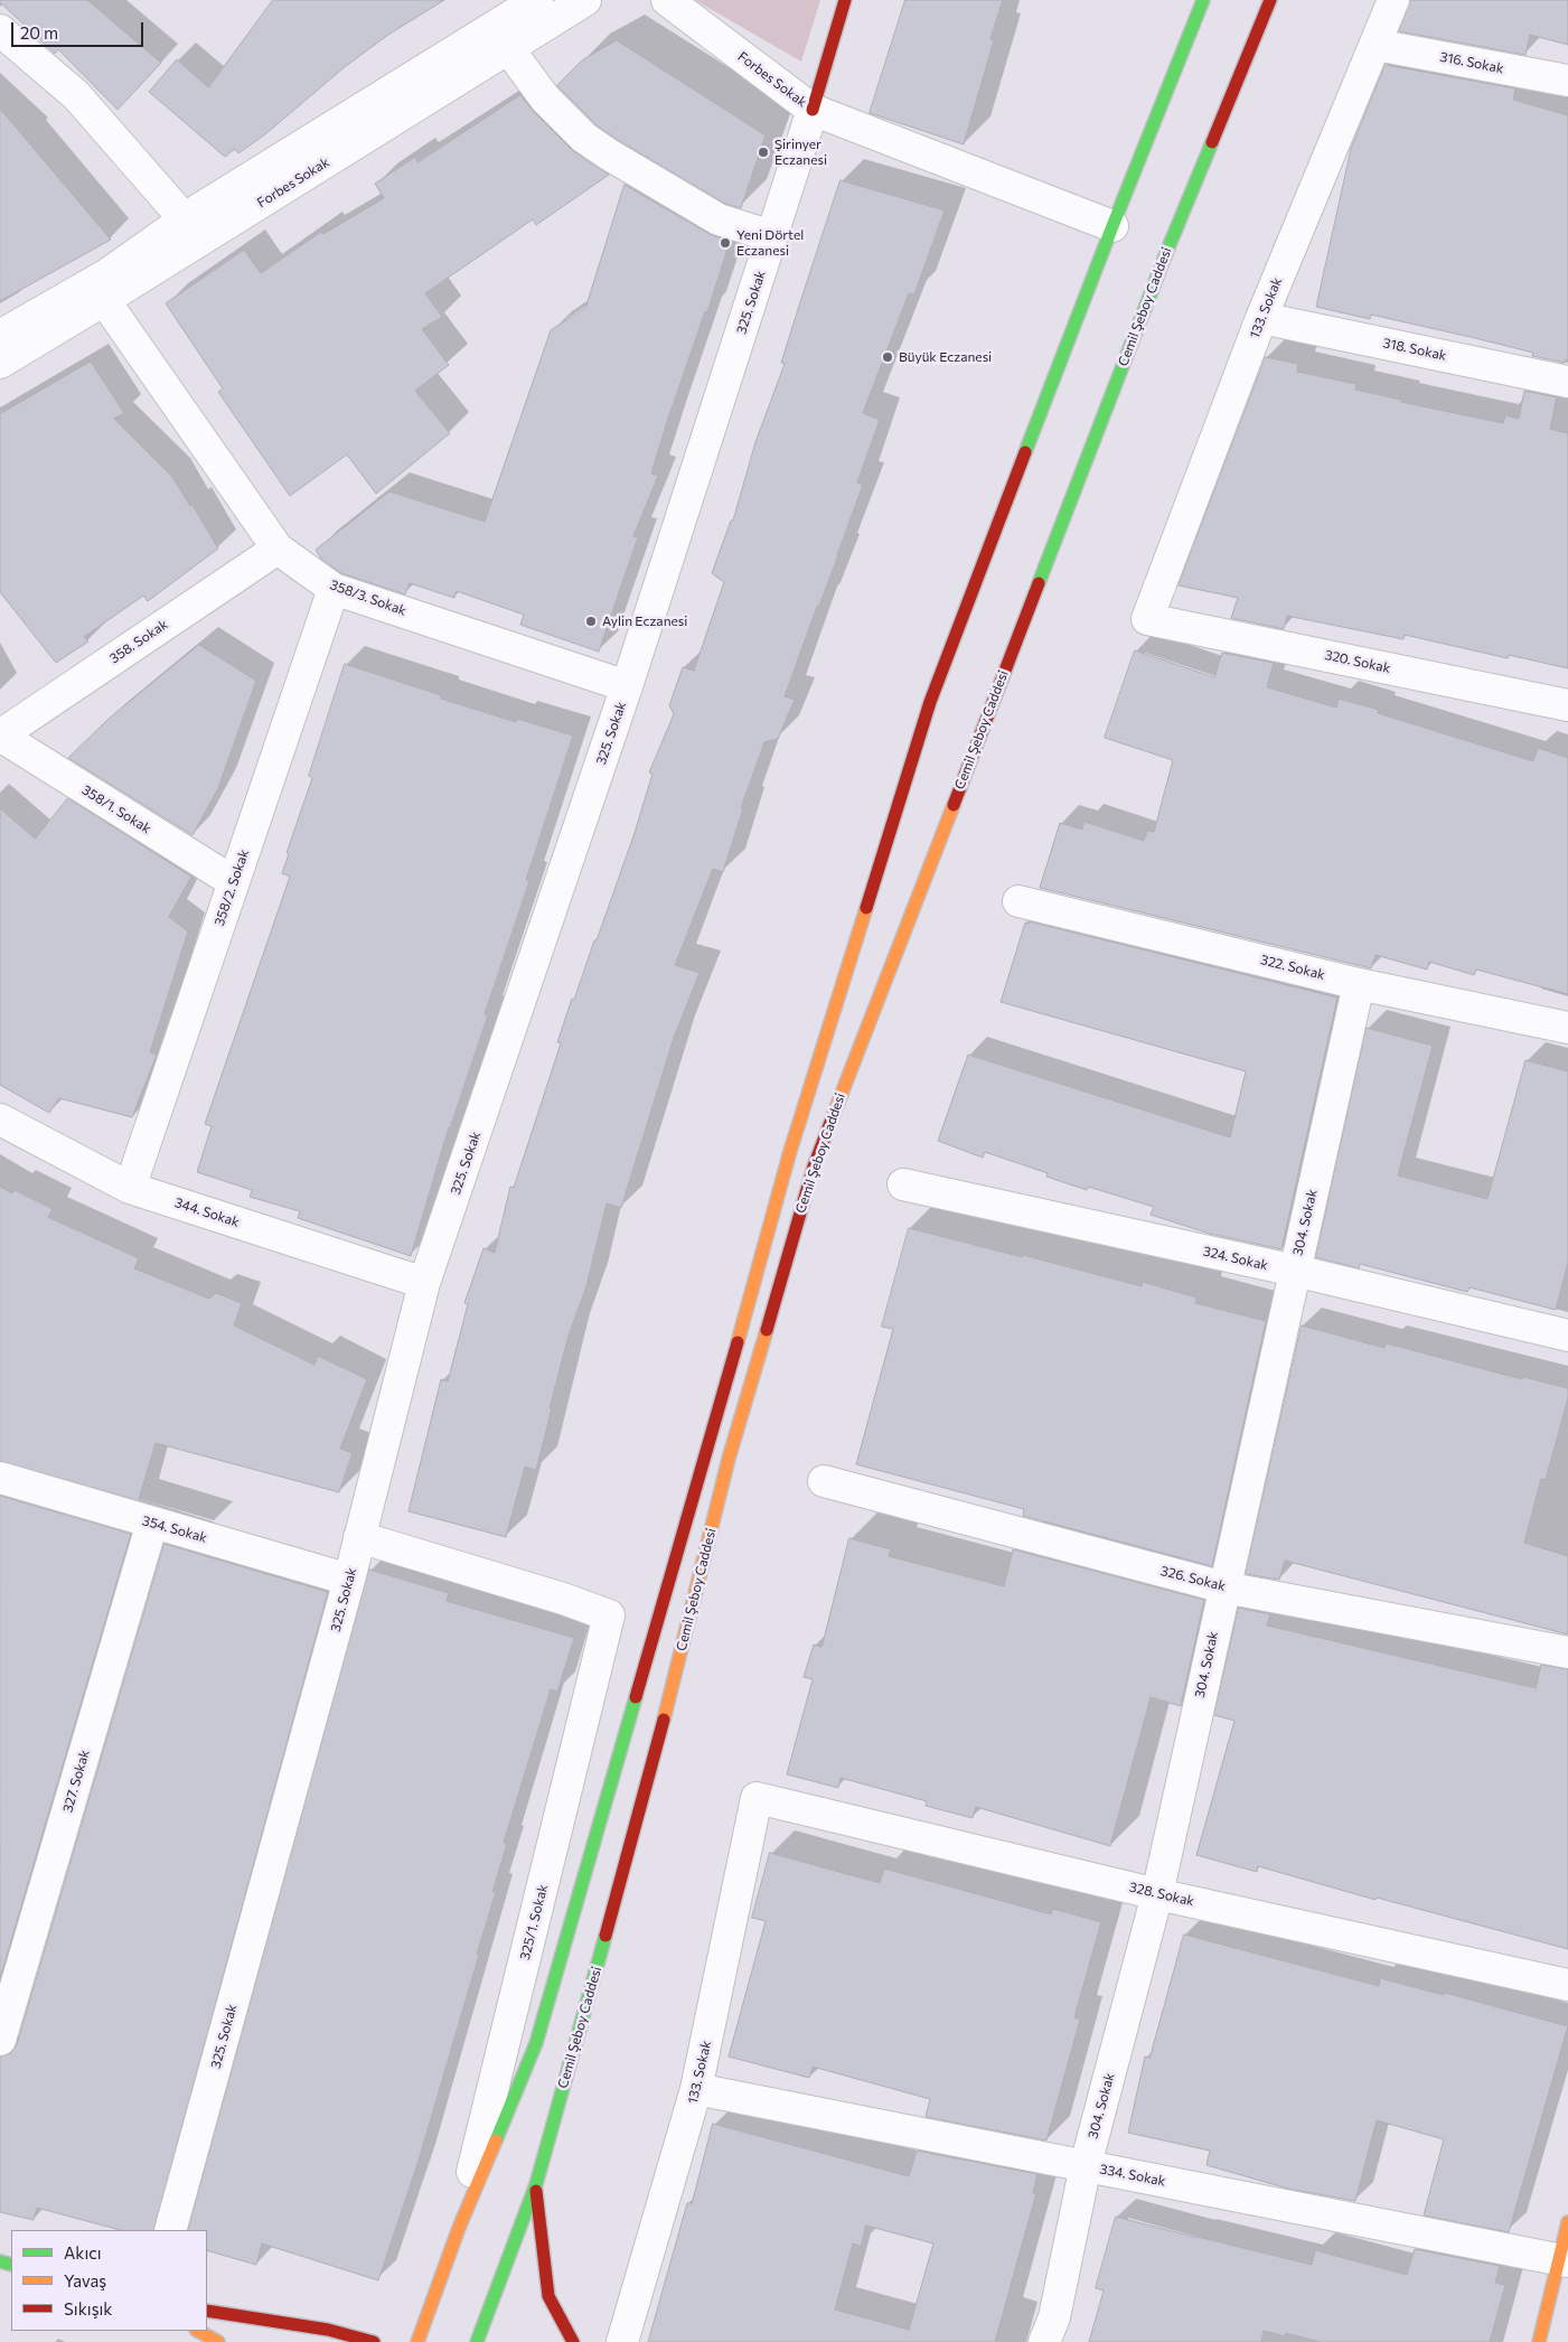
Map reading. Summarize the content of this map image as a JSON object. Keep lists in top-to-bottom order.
{
  "streets": {
    "main road": ["Forbes Sokak", "Cemil Şeboy Caddesi"],
    "street": [
      "316. Sokak",
      "325. Sokak",
      "133. Sokak",
      "318. Sokak",
      "358/3. Sokak",
      "358. Sokak",
      "320. Sokak",
      "358/1. Sokak",
      "358/2. Sokak",
      "322. Sokak",
      "344. Sokak",
      "304. Sokak",
      "324. Sokak",
      "354. Sokak",
      "326. Sokak",
      "327. Sokak",
      "328. Sokak",
      "325/1. Sokak",
      "334. Sokak"
    ]
  },
  "crossings": [
    ["316. Sokak", "133. Sokak"],
    ["Forbes Sokak", "325. Sokak"],
    ["Forbes Sokak", "358/3. Sokak"],
    ["325. Sokak", "358/3. Sokak"],
    ["325. Sokak", "344. Sokak"],
    ["325. Sokak", "354. Sokak"],
    ["325. Sokak", "325/1. Sokak"],
    ["Cemil Şeboy Caddesi", "325/1. Sokak"],
    ["133. Sokak", "318. Sokak"],
    ["133. Sokak", "320. Sokak"],
    ["133. Sokak", "328. Sokak"],
    ["133. Sokak", "334. Sokak"],
    ["358/3. Sokak", "358. Sokak"],
    ["358/3. Sokak", "358/2. Sokak"],
    ["358. Sokak", "358/1. Sokak"],
    ["358/1. Sokak", "358/2. Sokak"],
    ["358/2. Sokak", "344. Sokak"],
    ["322. Sokak", "304. Sokak"],
    ["304. Sokak", "324. Sokak"],
    ["304. Sokak", "326. Sokak"],
    ["304. Sokak", "328. Sokak"],
    ["304. Sokak", "334. Sokak"],
    ["354. Sokak", "327. Sokak"]
  ],
  "places": [
    "Şirinyer Eczanesi",
    "Yeni Dörtel Eczanesi",
    "Büyük Eczanesi",
    "Aylin Eczanesi"
  ],
  "legend": ["Akıcı", "Yavaş", "Sıkışık"],
  "scale_bar": "20 m"
}
